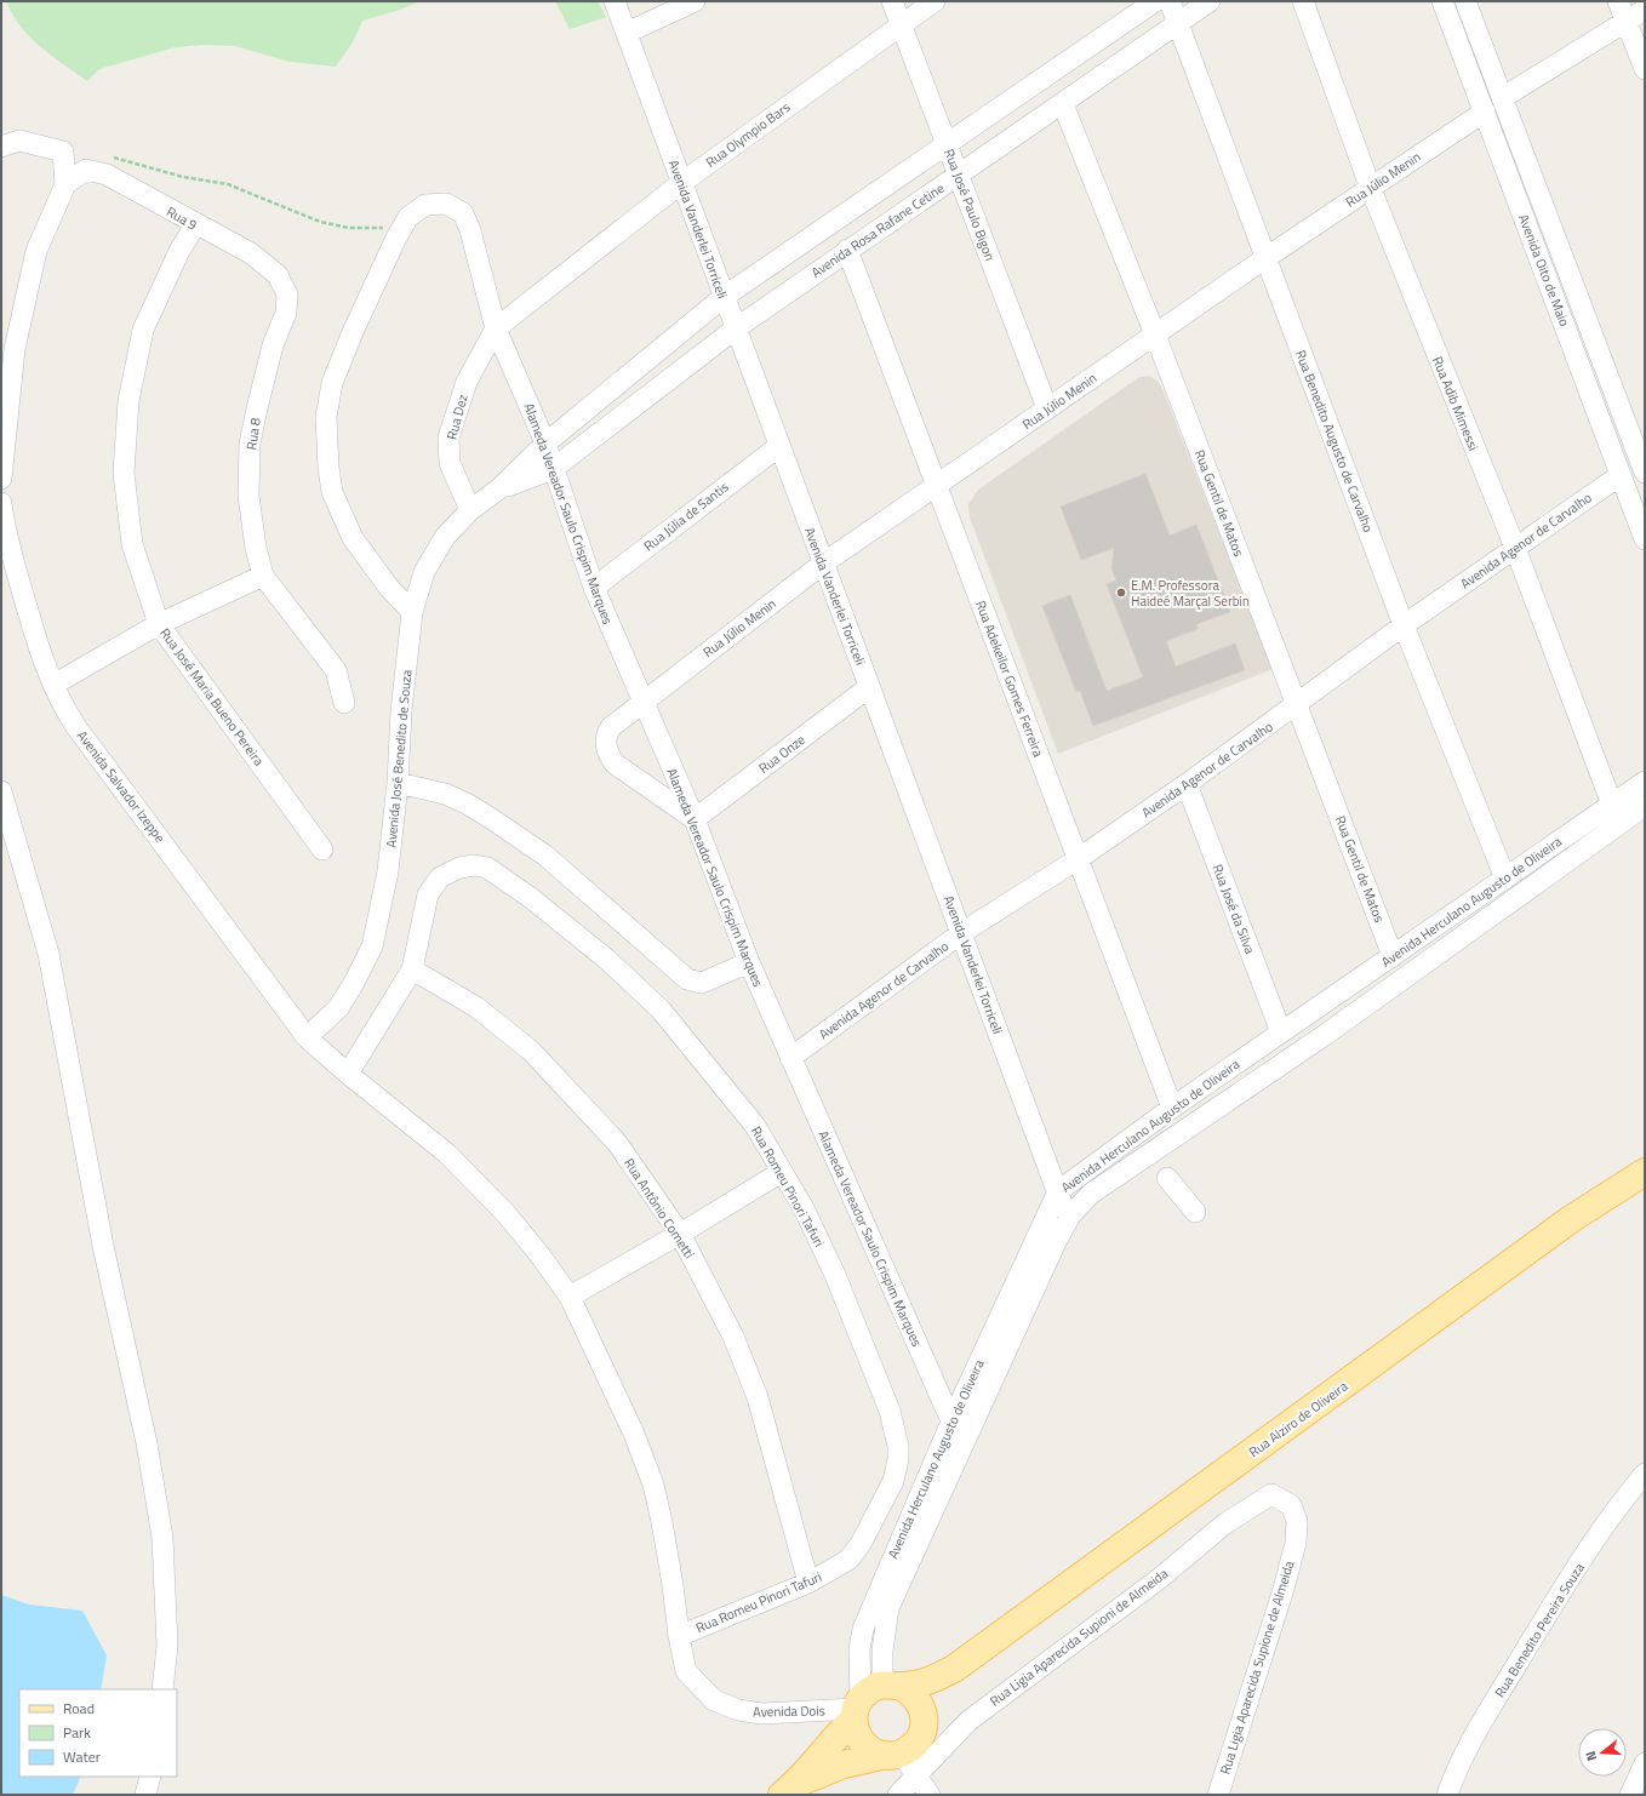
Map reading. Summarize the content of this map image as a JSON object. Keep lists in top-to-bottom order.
{
  "streets": {
    "main road": ["Rua Alziro de Oliveira"],
    "street": [
      "Rua Olympio Bars",
      "Rua Júlio Menin",
      "Rua José Paulo Bigon",
      "Rua 9",
      "Avenida Vanderlei Torriceli",
      "Avenida Rosa Rafane Cetine",
      "Avenida Oito de Maio",
      "Rua Adib Mimessi",
      "Rua Dez",
      "Rua 8",
      "Rua Benedito Augusto de Carvalho",
      "Rua Gentil de Matos",
      "Alameda Vereador Saulo Crispim Marques",
      "Rua Júlia de Santis",
      "Avenida Agenor de Carvalho",
      "Rua Adekeilor Gomes Ferreira",
      "Rua José Maria Bueno Pereira",
      "Rua Onze",
      "Avenida José Benedito de Souza",
      "Avenida Salvador Izeppe",
      "Avenida Herculano Augusto de Oliveira",
      "Rua José da Silva",
      "Rua Romeu Pinori Tafuri",
      "Rua Antônio Cometti",
      "Rua Benedito Pereira Souza",
      "Rua Ligia Aparecida Supioni de Almeida",
      "Rua Ligia Aparecida Supione de Almeida",
      "Avenida Dois"
    ]
  },
  "crossings": [
    ["Rua Olympio Bars", "Rua José Paulo Bigon"],
    ["Rua Olympio Bars", "Avenida Vanderlei Torriceli"],
    ["Rua Olympio Bars", "Rua Dez"],
    ["Rua Olympio Bars", "Alameda Vereador Saulo Crispim Marques"],
    ["Rua Júlio Menin", "Rua José Paulo Bigon"],
    ["Rua Júlio Menin", "Avenida Vanderlei Torriceli"],
    ["Rua Júlio Menin", "Avenida Oito de Maio"],
    ["Rua Júlio Menin", "Rua Adib Mimessi"],
    ["Rua Júlio Menin", "Rua Benedito Augusto de Carvalho"],
    ["Rua Júlio Menin", "Rua Gentil de Matos"],
    ["Rua Júlio Menin", "Alameda Vereador Saulo Crispim Marques"],
    ["Rua Júlio Menin", "Rua Adekeilor Gomes Ferreira"],
    ["Rua Júlio Menin", "Rua Onze"],
    ["Rua José Paulo Bigon", "Avenida Rosa Rafane Cetine"],
    ["Rua 9", "Rua 8"],
    ["Rua 9", "Rua José Maria Bueno Pereira"],
    ["Avenida Vanderlei Torriceli", "Avenida Rosa Rafane Cetine"],
    ["Avenida Vanderlei Torriceli", "Rua Júlia de Santis"],
    ["Avenida Vanderlei Torriceli", "Avenida Agenor de Carvalho"],
    ["Avenida Vanderlei Torriceli", "Rua Onze"],
    ["Avenida Vanderlei Torriceli", "Avenida Herculano Augusto de Oliveira"],
    ["Avenida Rosa Rafane Cetine", "Rua Benedito Augusto de Carvalho"],
    ["Avenida Rosa Rafane Cetine", "Rua Gentil de Matos"],
    ["Avenida Rosa Rafane Cetine", "Alameda Vereador Saulo Crispim Marques"],
    ["Avenida Rosa Rafane Cetine", "Rua Adekeilor Gomes Ferreira"],
    ["Avenida Rosa Rafane Cetine", "Avenida José Benedito de Souza"],
    ["Avenida Oito de Maio", "Avenida Agenor de Carvalho"],
    ["Rua Adib Mimessi", "Avenida Agenor de Carvalho"],
    ["Rua Adib Mimessi", "Avenida Herculano Augusto de Oliveira"],
    ["Rua Dez", "Alameda Vereador Saulo Crispim Marques"],
    ["Rua Dez", "Avenida José Benedito de Souza"],
    ["Rua Benedito Augusto de Carvalho", "Avenida Agenor de Carvalho"],
    ["Rua Benedito Augusto de Carvalho", "Avenida Herculano Augusto de Oliveira"],
    ["Rua Gentil de Matos", "Avenida Agenor de Carvalho"],
    ["Rua Gentil de Matos", "Avenida Herculano Augusto de Oliveira"],
    ["Alameda Vereador Saulo Crispim Marques", "Rua Júlia de Santis"],
    ["Alameda Vereador Saulo Crispim Marques", "Avenida Agenor de Carvalho"],
    ["Alameda Vereador Saulo Crispim Marques", "Rua Onze"],
    ["Alameda Vereador Saulo Crispim Marques", "Avenida José Benedito de Souza"],
    ["Alameda Vereador Saulo Crispim Marques", "Avenida Herculano Augusto de Oliveira"],
    ["Avenida Agenor de Carvalho", "Rua Adekeilor Gomes Ferreira"],
    ["Avenida Agenor de Carvalho", "Rua José da Silva"],
    ["Rua Adekeilor Gomes Ferreira", "Avenida Herculano Augusto de Oliveira"],
    ["Avenida José Benedito de Souza", "Avenida Salvador Izeppe"],
    ["Avenida Salvador Izeppe", "Rua Romeu Pinori Tafuri"],
    ["Avenida Salvador Izeppe", "Avenida Dois"],
    ["Avenida Herculano Augusto de Oliveira", "Rua José da Silva"],
    ["Avenida Herculano Augusto de Oliveira", "Rua Alziro de Oliveira"],
    ["Avenida Herculano Augusto de Oliveira", "Avenida Dois"],
    ["Rua Romeu Pinori Tafuri", "Rua Antônio Cometti"],
    ["Rua Romeu Pinori Tafuri", "Avenida Dois"],
    ["Rua Alziro de Oliveira", "Avenida Dois"],
    ["Rua Ligia Aparecida Supioni de Almeida", "Rua Ligia Aparecida Supione de Almeida"]
  ],
  "places": ["E.M. Professora Haideé Marçal Serbin"],
  "legend": ["Road", "Park", "Water"],
  "north": "left"
}
